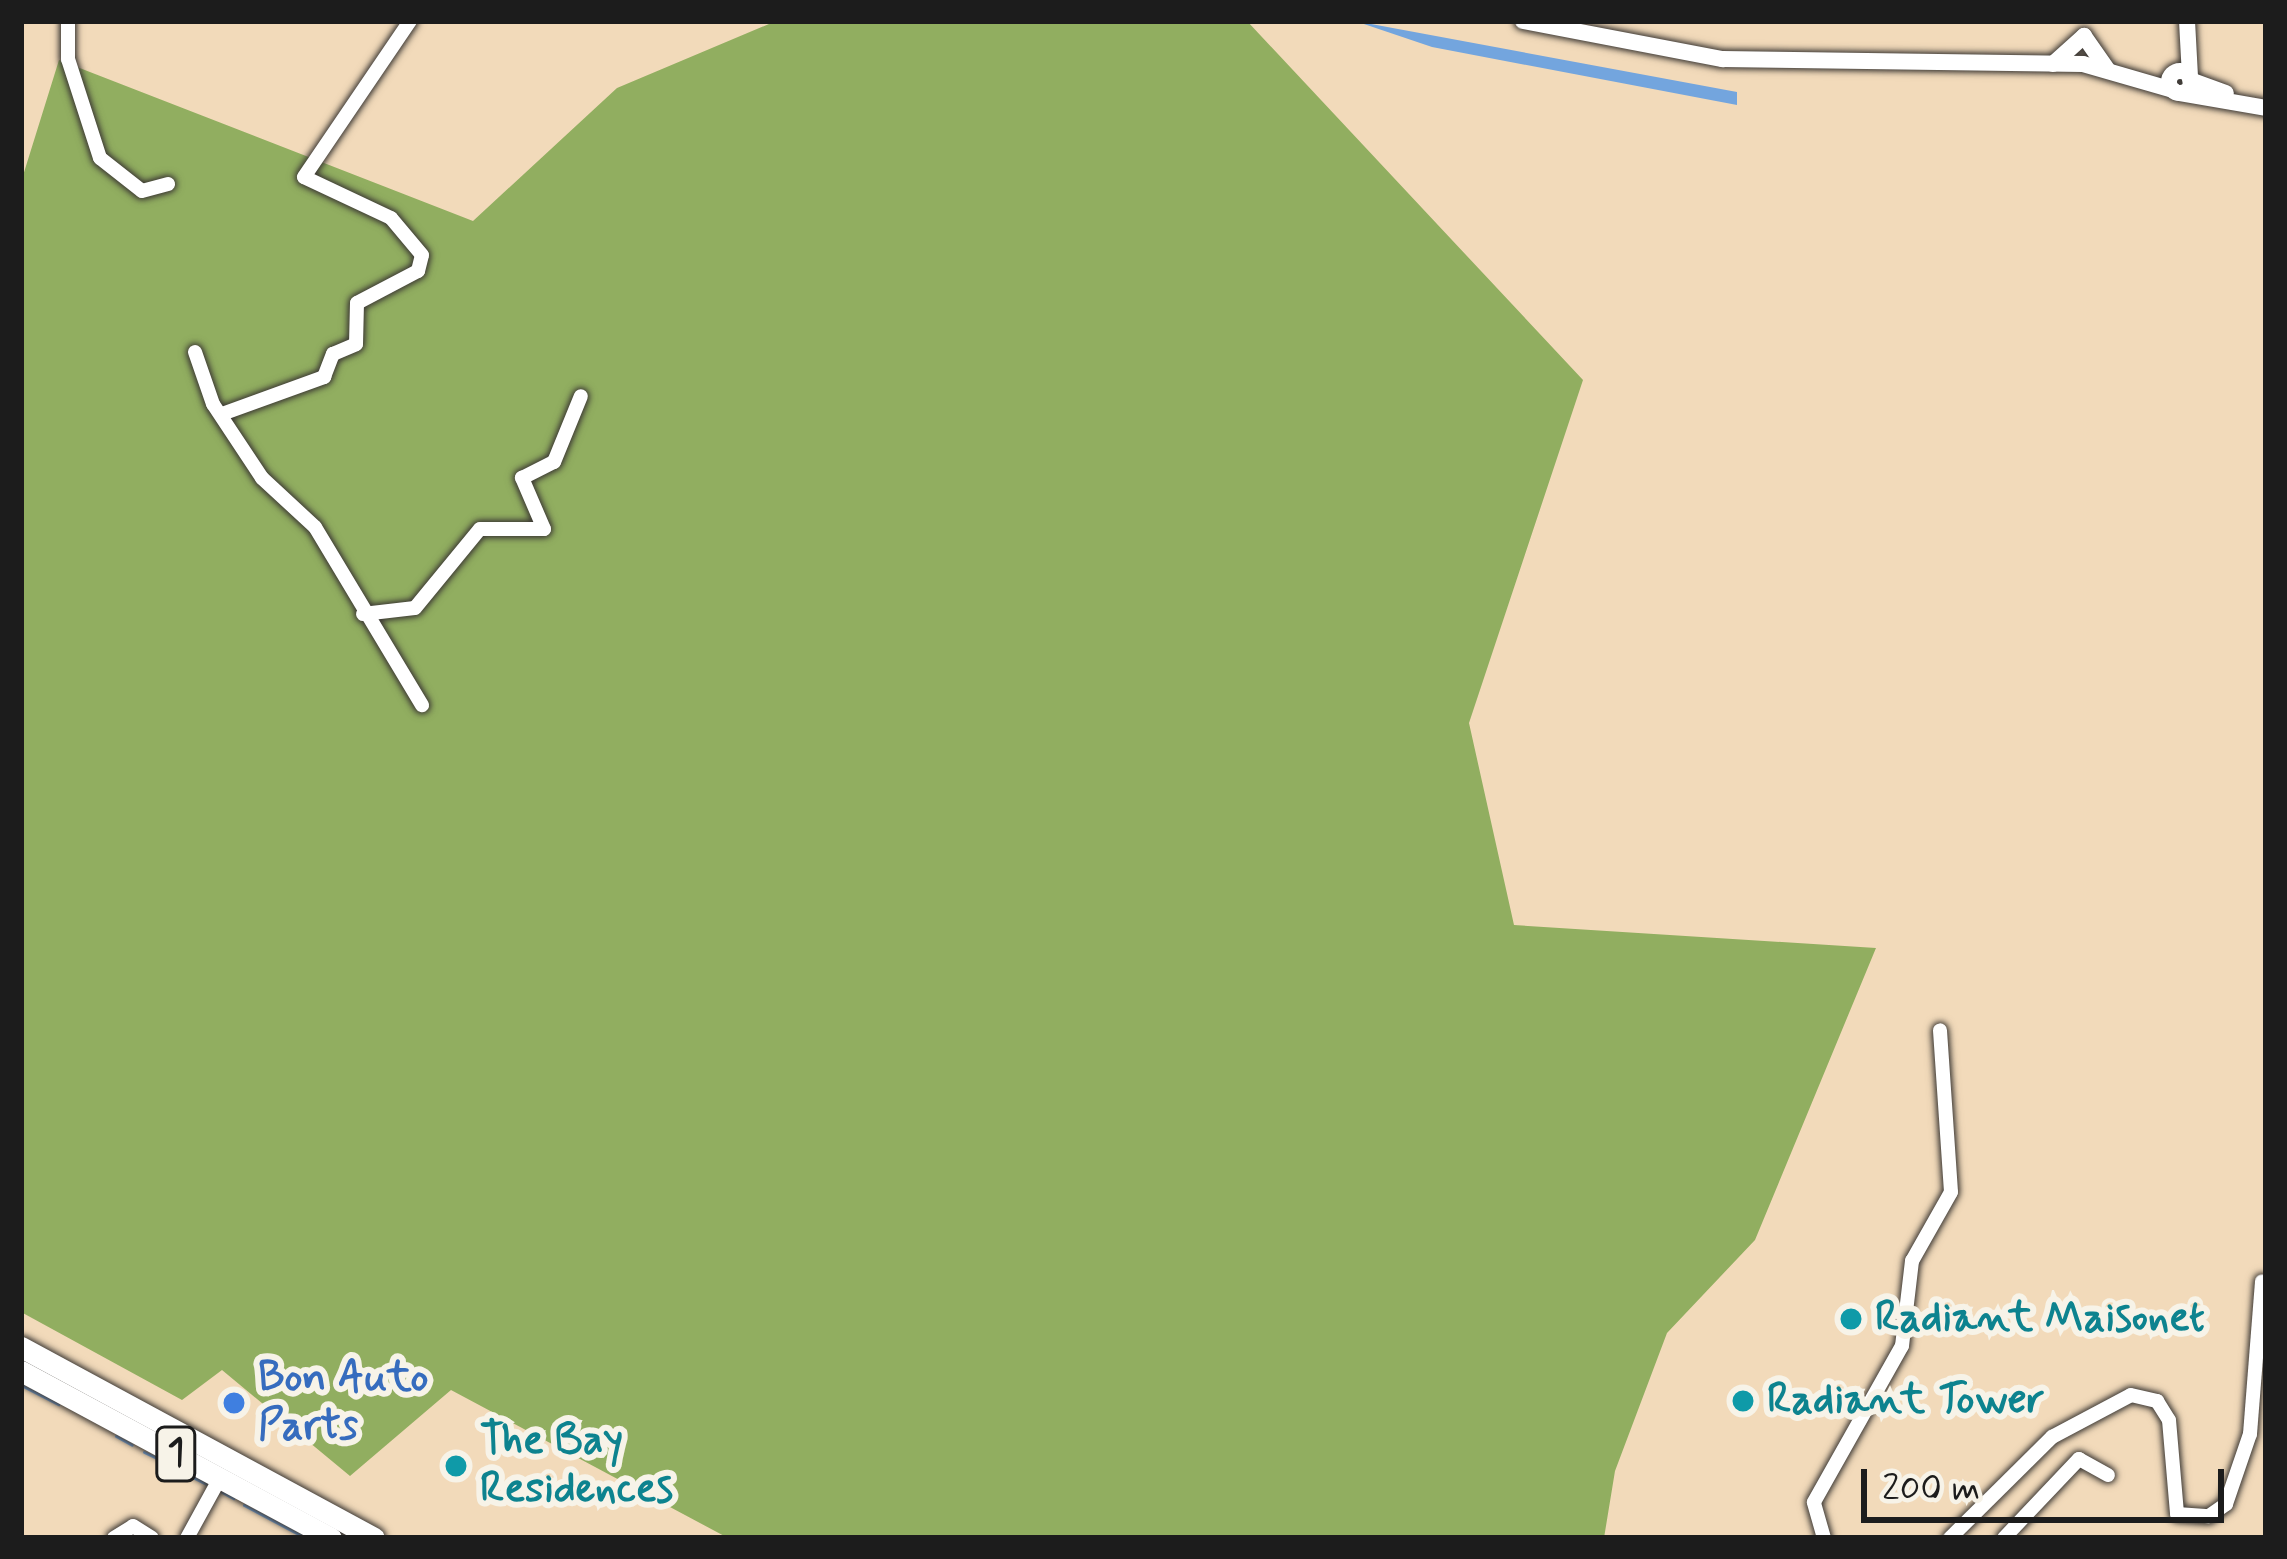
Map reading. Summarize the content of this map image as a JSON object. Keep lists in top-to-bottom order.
{
  "streets": {
    "main road": ["1"]
  },
  "places": [
    "Radiant Maisonet",
    "Radiant Tower",
    "Bon Auto Parts",
    "The Bay Residences"
  ],
  "scale_bar": "200 m"
}
